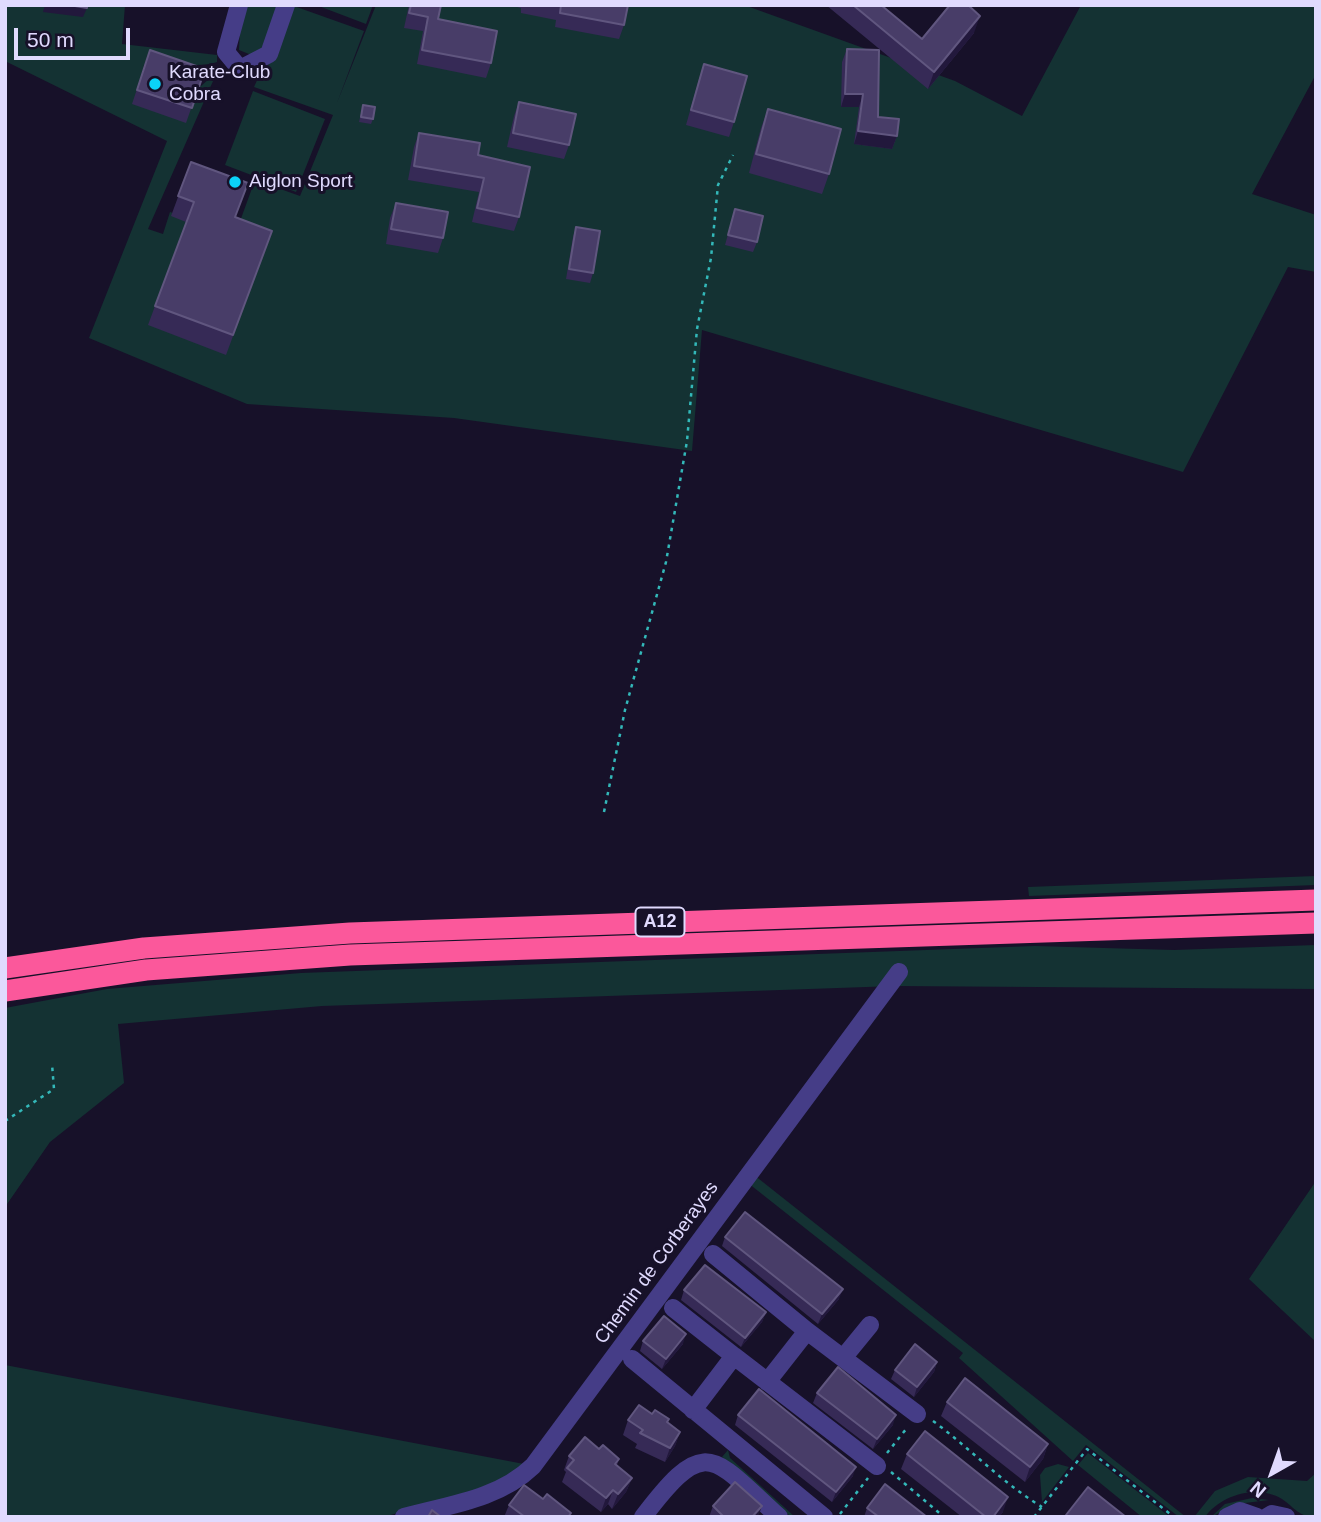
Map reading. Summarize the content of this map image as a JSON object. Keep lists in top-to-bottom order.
{
  "streets": {
    "highway": ["A12"],
    "street": ["Chemin de Corberayes"]
  },
  "places": ["Karate-Club Cobra", "Aiglon Sport"],
  "scale_bar": "50 m",
  "north": "bottom left"
}
